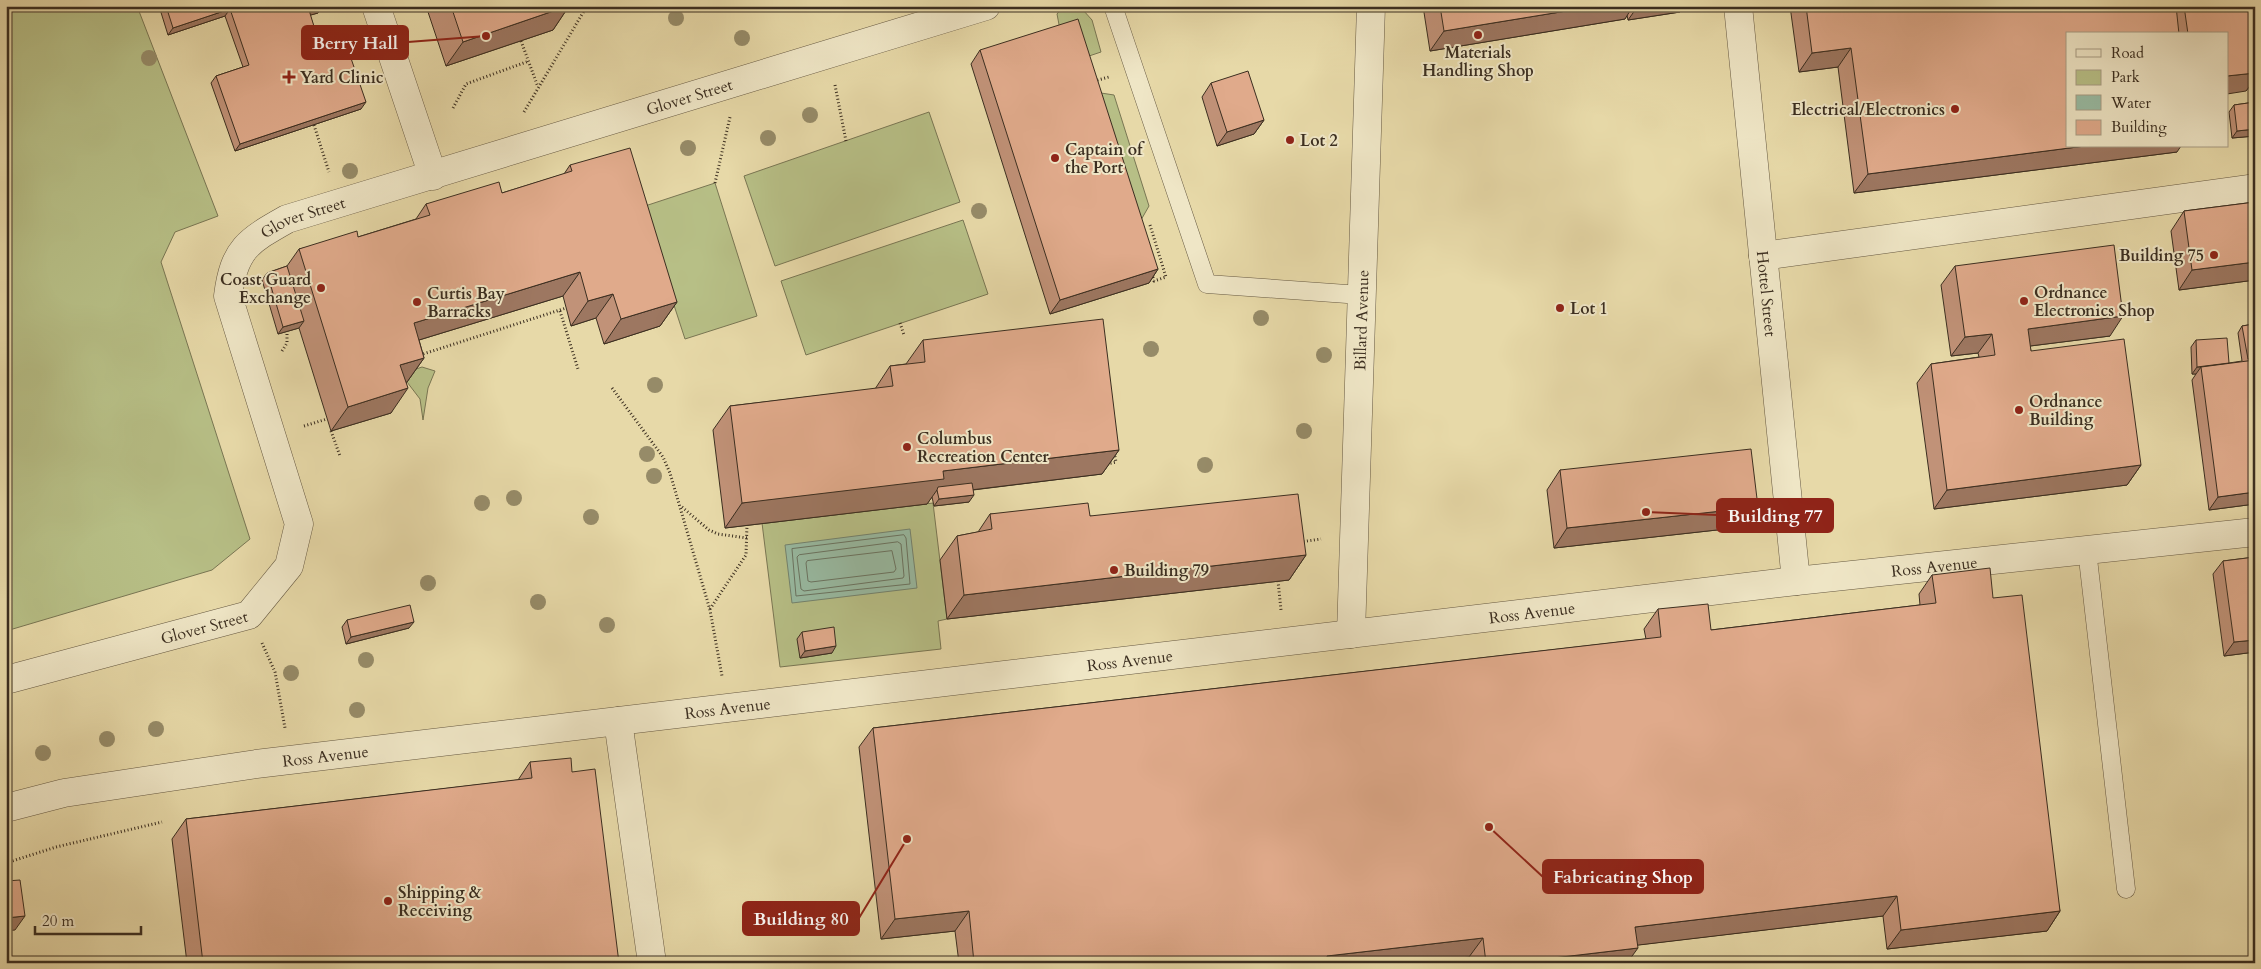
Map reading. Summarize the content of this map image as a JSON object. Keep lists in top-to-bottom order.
{
  "streets": {
    "street": [
      "Glover Street",
      "Hottel Street",
      "Billard Avenue",
      "Ross Avenue"
    ]
  },
  "crossings": [
    ["Hottel Street", "Ross Avenue"],
    ["Billard Avenue", "Ross Avenue"]
  ],
  "places": {
    "other": [
      "Materials Handling Shop",
      "Berry Hall",
      "Electrical/Electronics",
      "Lot 2",
      "Captain of the Port",
      "Building 75",
      "Coast Guard Exchange",
      "Ordnance Electronics Shop",
      "Curtis Bay Barracks",
      "Lot 1",
      "Ordnance Building",
      "Columbus Recreation Center",
      "Building 77",
      "Building 79",
      "Fabricating Shop",
      "Building 80",
      "Shipping & Receiving"
    ],
    "health": ["Yard Clinic"]
  },
  "legend": [
    "Road",
    "Park",
    "Water",
    "Building"
  ],
  "scale_bar": "20 m"
}
